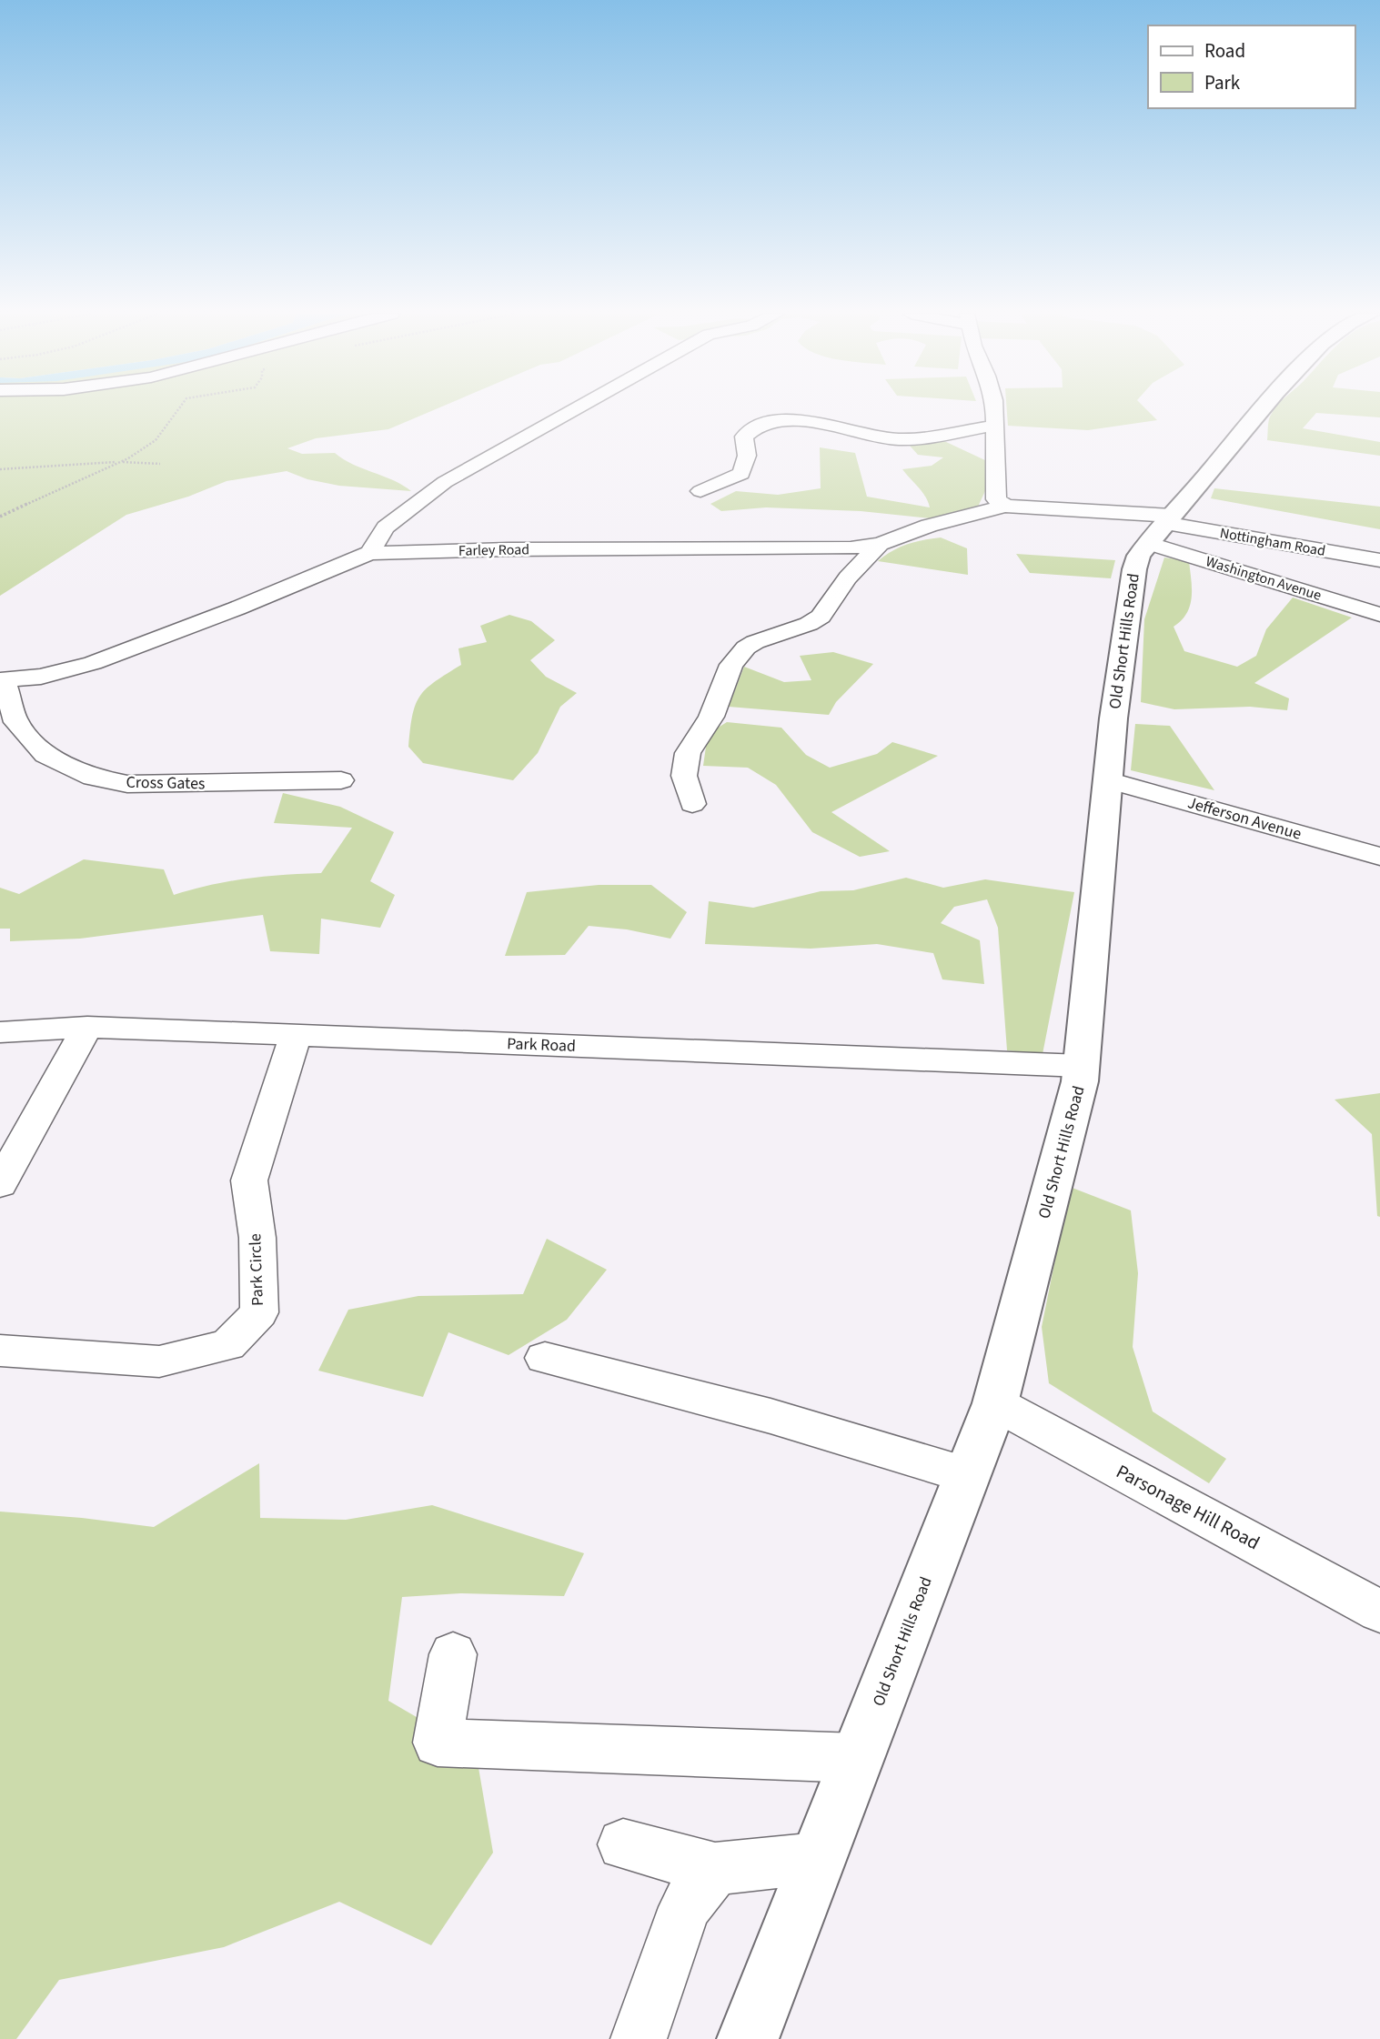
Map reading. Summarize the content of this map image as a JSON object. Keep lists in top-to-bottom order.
{
  "streets": {
    "main road": ["Old Short Hills Road"],
    "street": [
      "Nottingham Road",
      "Farley Road",
      "Washington Avenue",
      "Cross Gates",
      "Jefferson Avenue",
      "Park Road",
      "Park Circle",
      "Parsonage Hill Road"
    ]
  },
  "crossings": [
    ["Nottingham Road", "Farley Road"],
    ["Nottingham Road", "Washington Avenue"],
    ["Nottingham Road", "Old Short Hills Road"],
    ["Farley Road", "Washington Avenue"],
    ["Farley Road", "Old Short Hills Road"],
    ["Farley Road", "Cross Gates"],
    ["Washington Avenue", "Old Short Hills Road"],
    ["Old Short Hills Road", "Jefferson Avenue"],
    ["Old Short Hills Road", "Park Road"],
    ["Old Short Hills Road", "Parsonage Hill Road"],
    ["Park Road", "Park Circle"]
  ],
  "legend": ["Road", "Park"]
}
